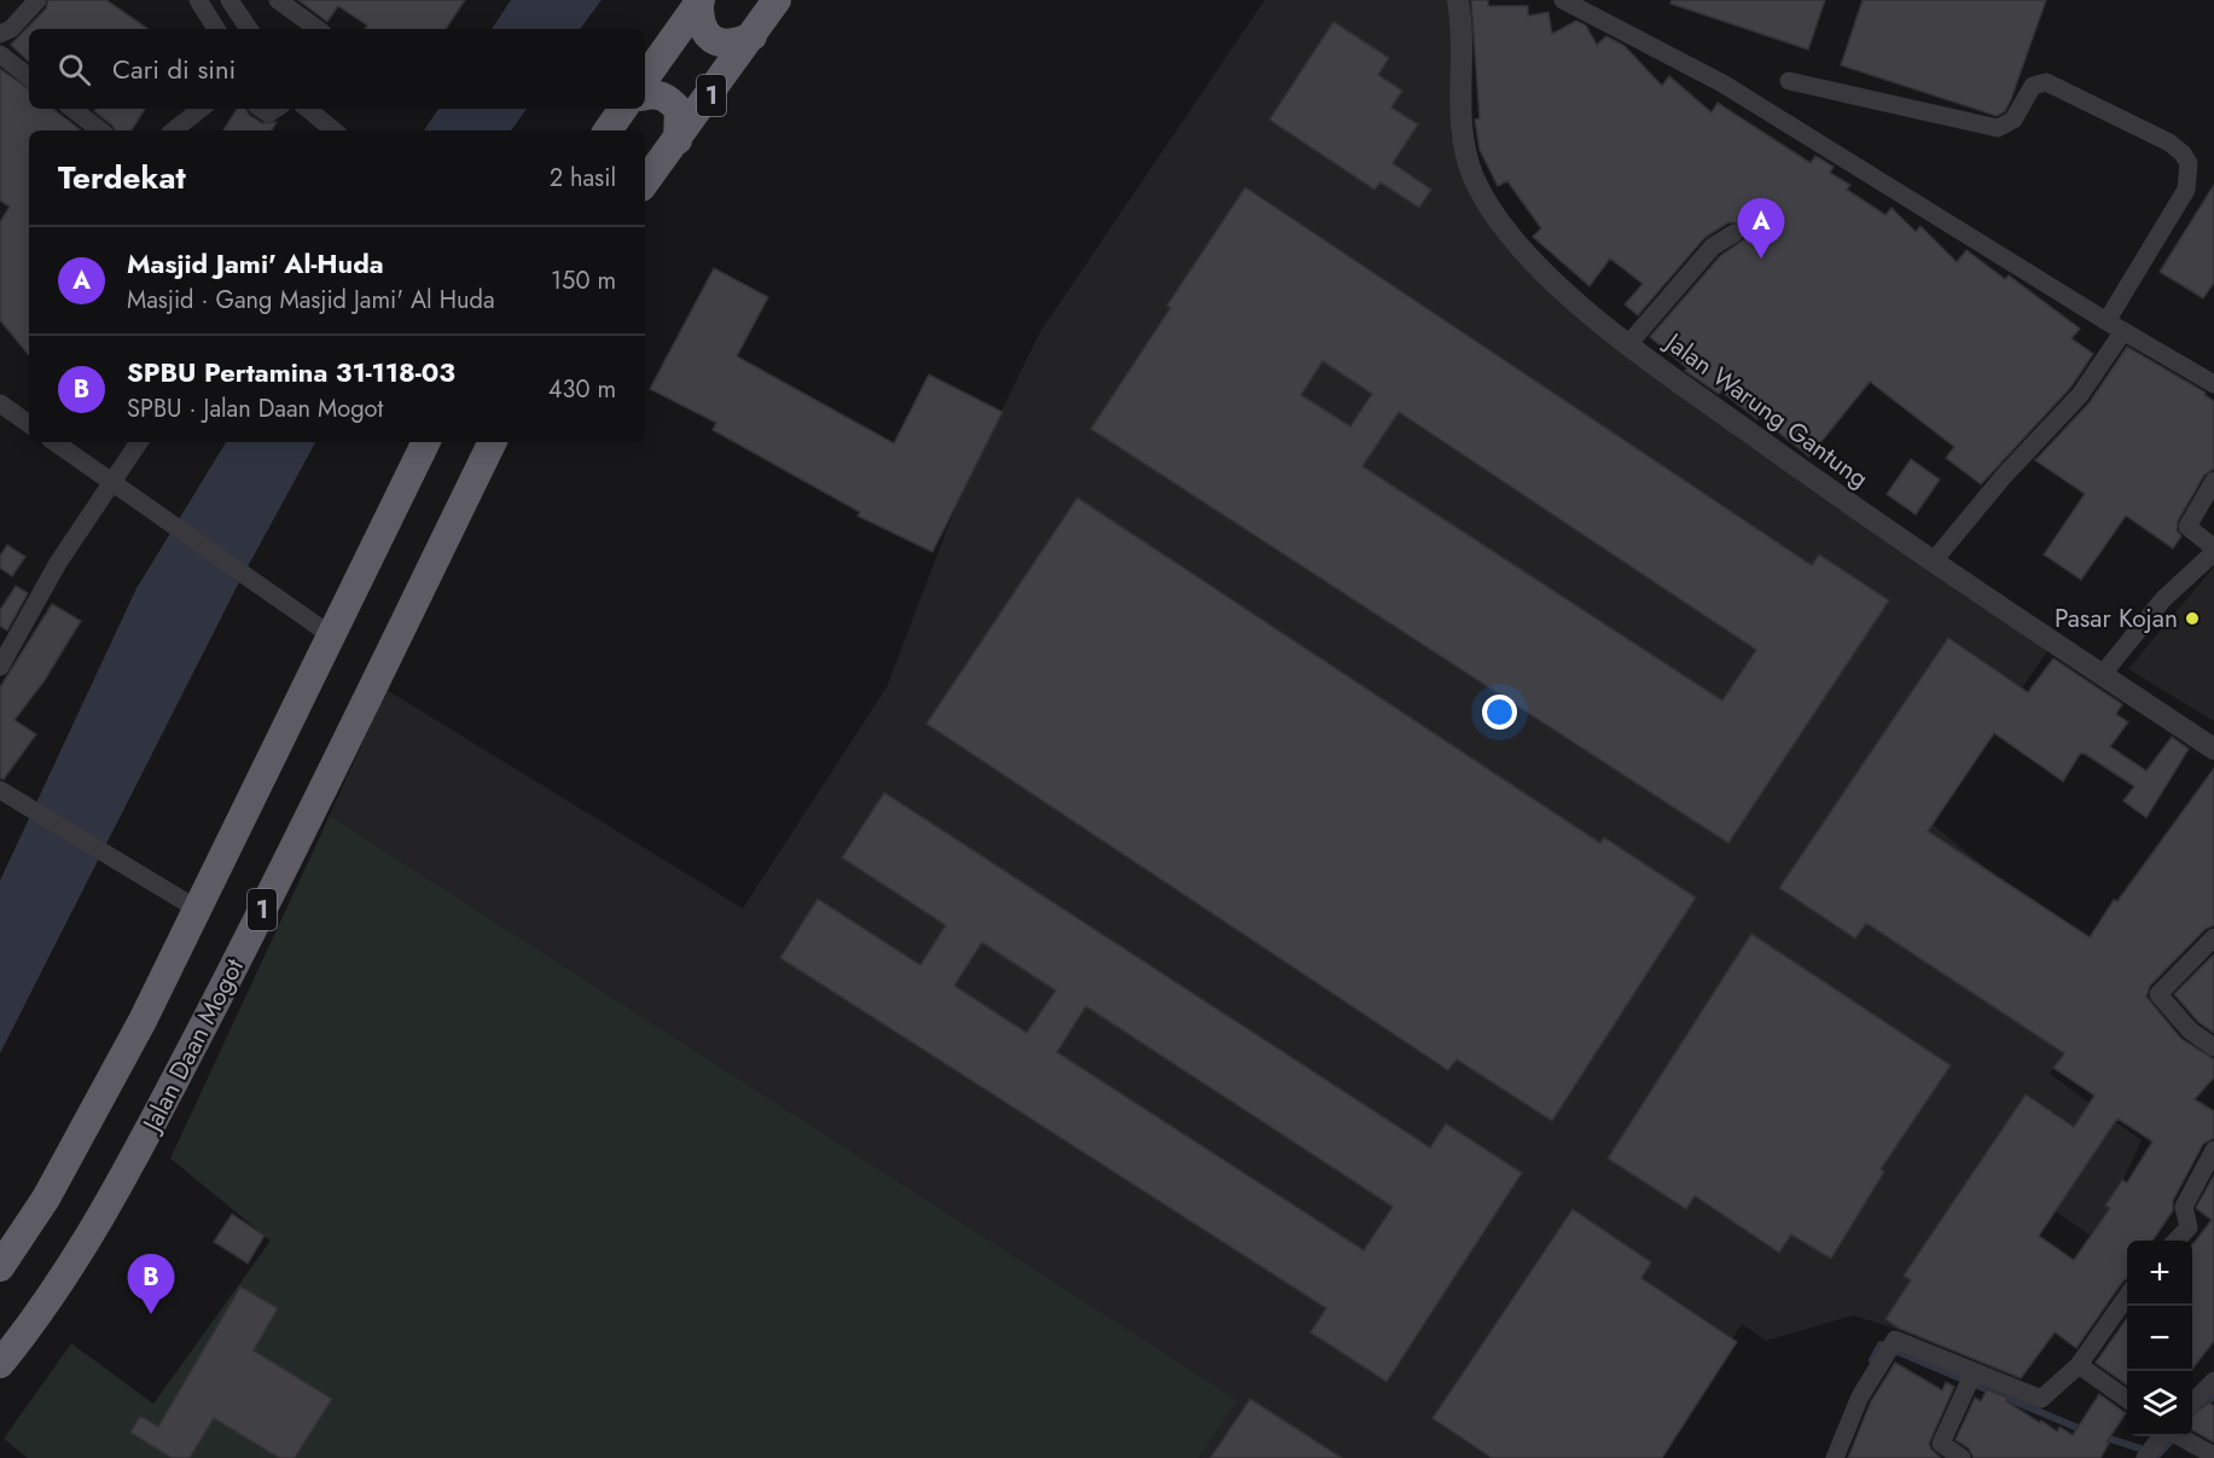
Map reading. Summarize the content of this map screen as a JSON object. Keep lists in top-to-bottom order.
{
  "streets": {
    "highway": ["1", "Jalan Daan Mogot"],
    "street": ["Jalan Warung Gantung"]
  },
  "places": ["Pasar Kojan"],
  "page": {
    "search": "Cari di sini",
    "heading": ["Terdekat", "2 hasil"],
    "pins": ["A", "B"],
    "list": [
      {
        "mark": "A",
        "name": "Masjid Jami' Al-Huda",
        "note": "Masjid · Gang Masjid Jami' Al Huda",
        "value": "150 m"
      },
      {
        "mark": "B",
        "name": "SPBU Pertamina 31-118-03",
        "note": "SPBU · Jalan Daan Mogot",
        "value": "430 m"
      }
    ],
    "map_buttons": ["+", "−"]
  }
}
